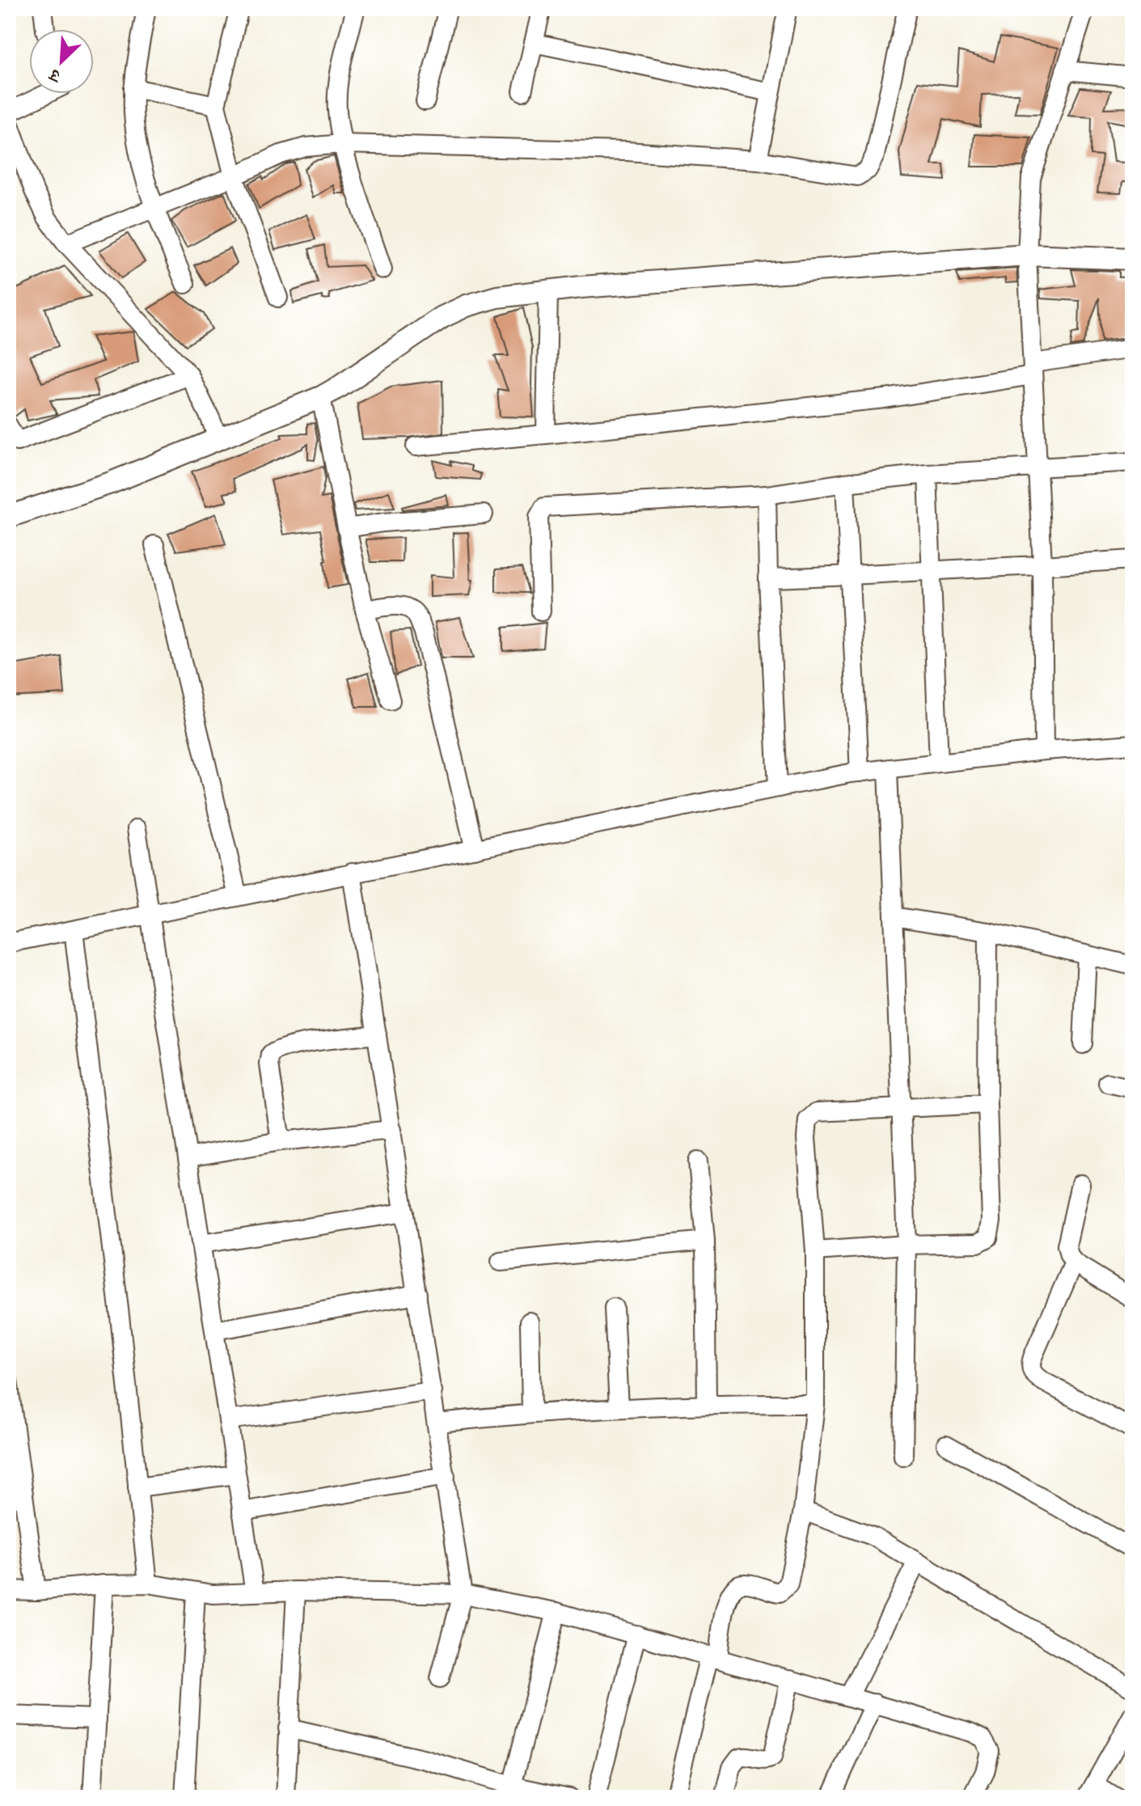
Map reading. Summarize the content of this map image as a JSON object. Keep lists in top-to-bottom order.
{
  "north": "bottom left"
}
